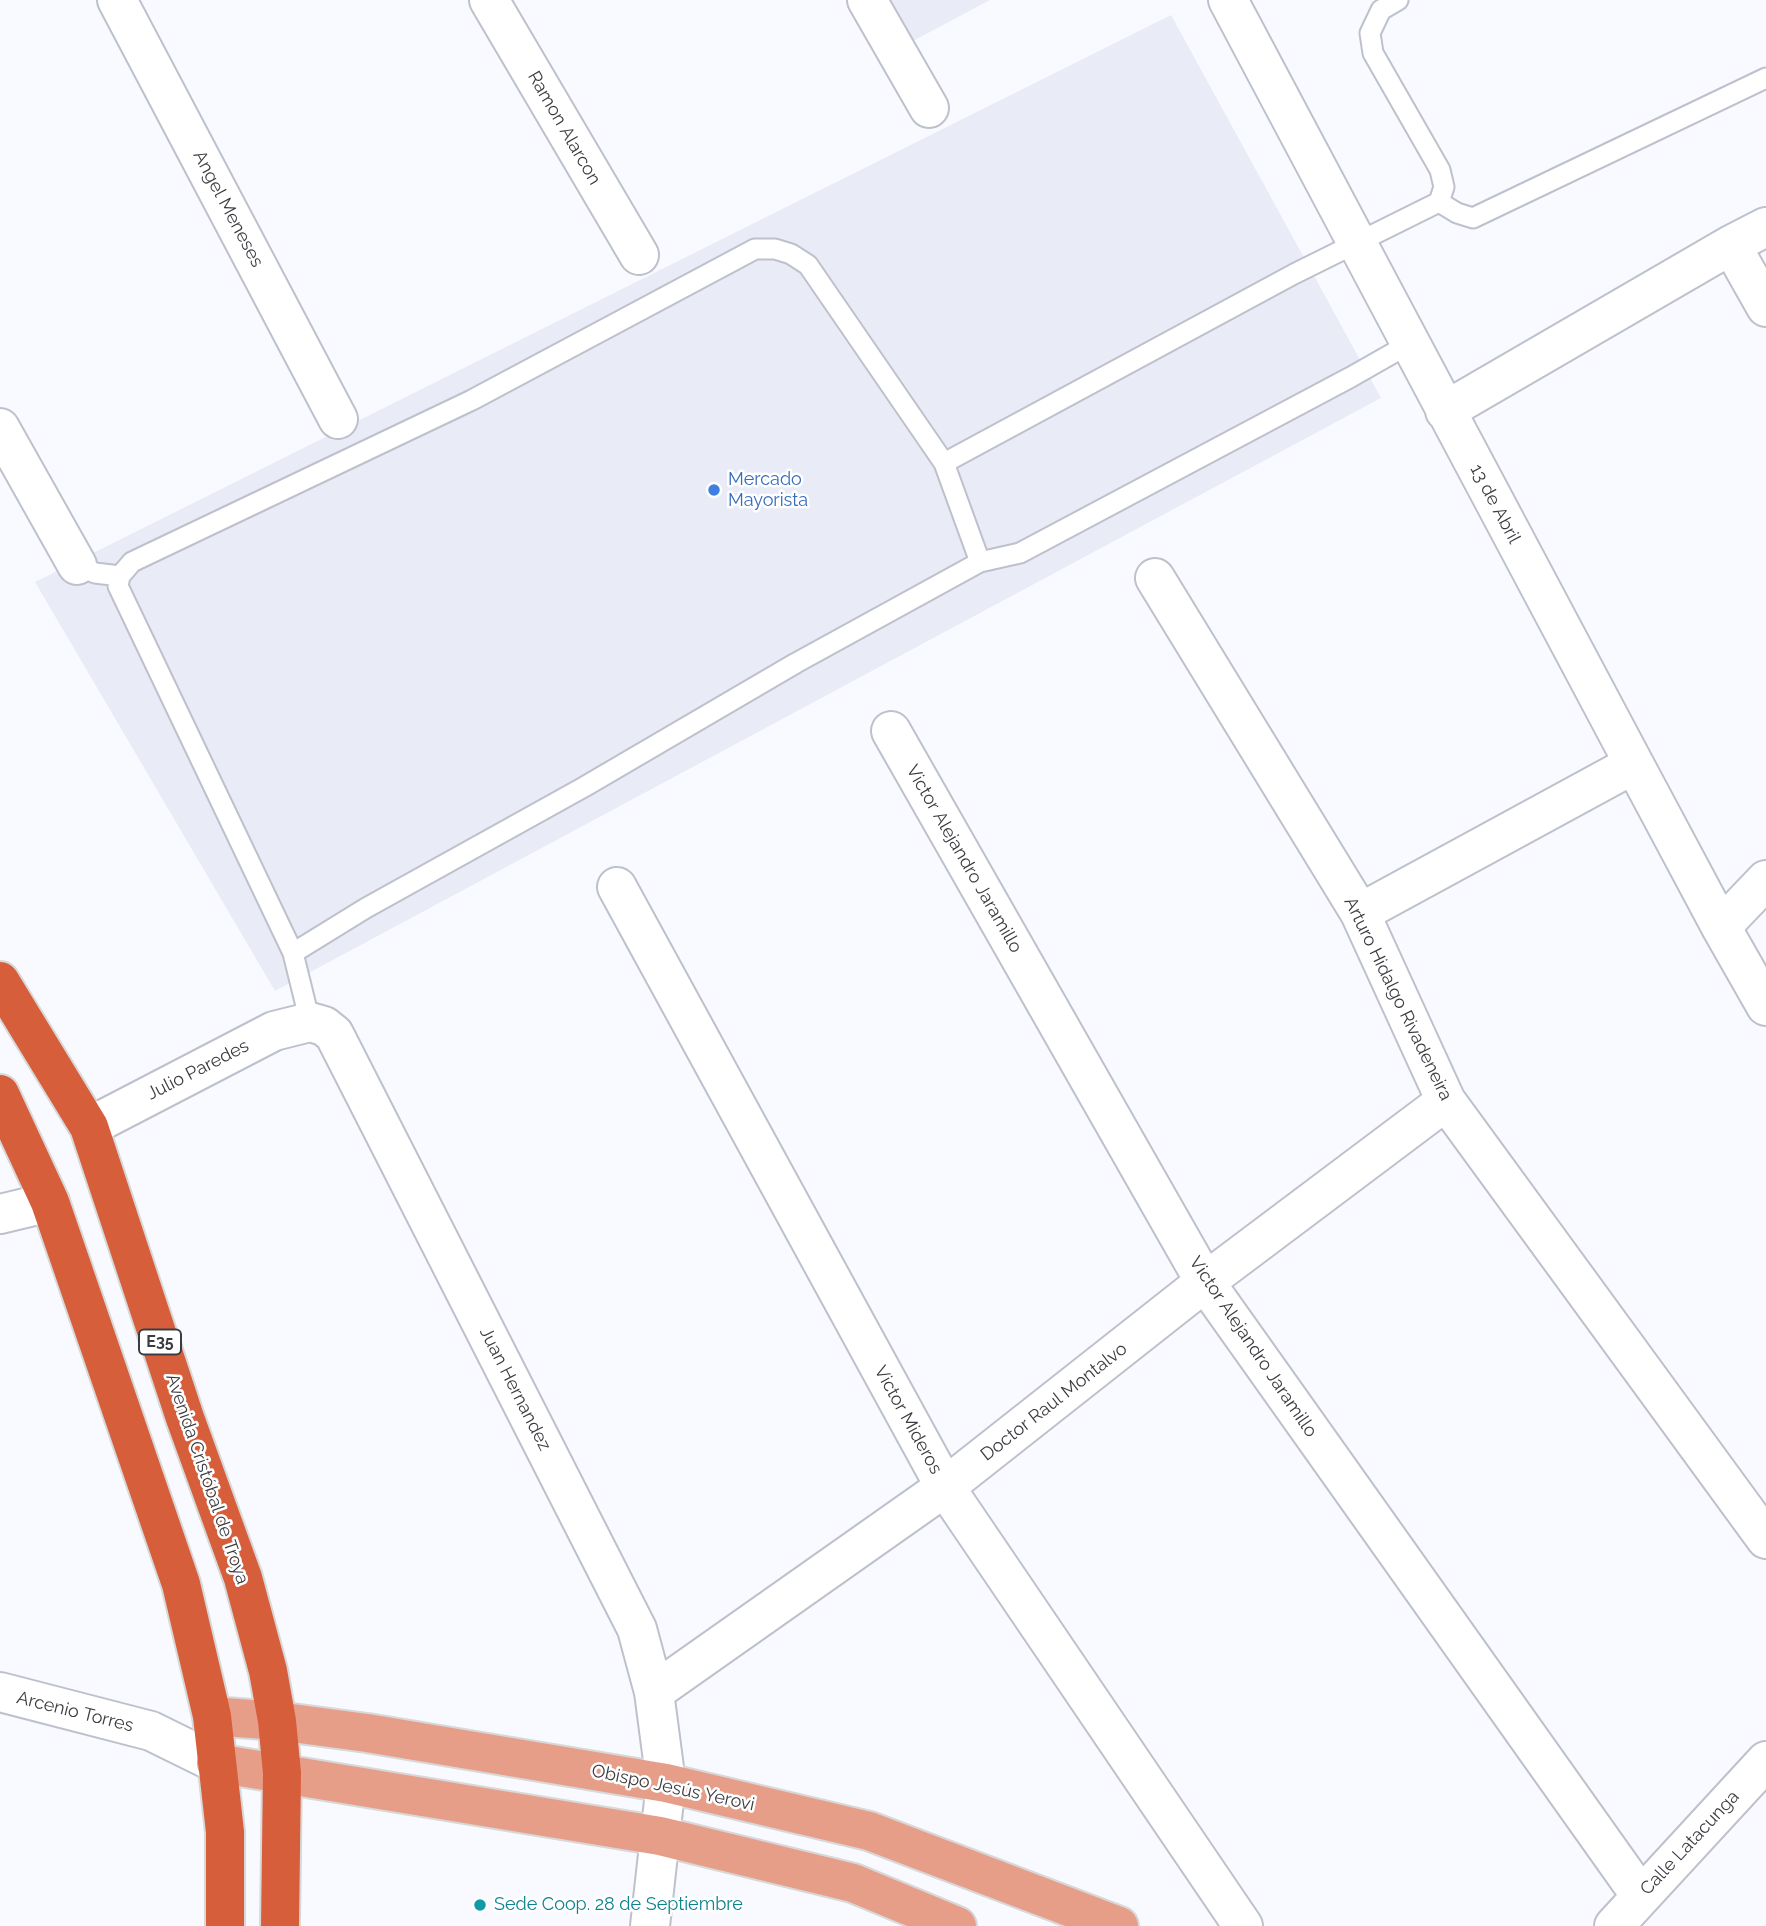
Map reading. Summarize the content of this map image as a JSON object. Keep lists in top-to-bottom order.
{
  "streets": {
    "highway": ["E35", "Avenida Cristóbal de Troya"],
    "main road": ["Obispo Jesús Yerovi"],
    "street": [
      "Ramon Alarcon",
      "Angel Meneses",
      "13 de Abril",
      "Victor Alejandro Jaramillo",
      "Arturo Hidalgo Rivadeneira",
      "Julio Paredes",
      "Juan Hernandez",
      "Doctor Raul Montalvo",
      "Victor Mideros",
      "Arcenio Torres",
      "Calle Latacunga"
    ]
  },
  "crossings": [
    ["Victor Alejandro Jaramillo", "Doctor Raul Montalvo"],
    ["Victor Alejandro Jaramillo", "Calle Latacunga"],
    ["Arturo Hidalgo Rivadeneira", "Doctor Raul Montalvo"],
    ["Julio Paredes", "Juan Hernandez"],
    ["Julio Paredes", "Avenida Cristóbal de Troya"],
    ["Juan Hernandez", "Doctor Raul Montalvo"],
    ["Juan Hernandez", "Obispo Jesús Yerovi"],
    ["Doctor Raul Montalvo", "Victor Mideros"],
    ["Avenida Cristóbal de Troya", "Obispo Jesús Yerovi"],
    ["Arcenio Torres", "Obispo Jesús Yerovi"]
  ],
  "places": ["Mercado Mayorista", "Sede Coop. 28 de Septiembre"]
}
